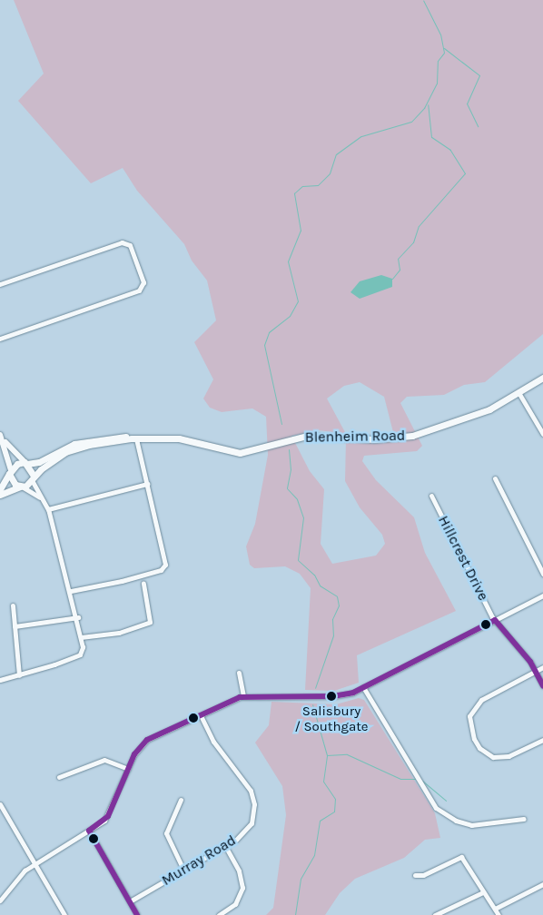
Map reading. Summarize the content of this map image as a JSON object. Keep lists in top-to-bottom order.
{
  "streets": {
    "main road": ["Blenheim Road"],
    "street": ["Hillcrest Drive", "Murray Road"]
  },
  "places": ["Salisbury / Southgate"]
}
